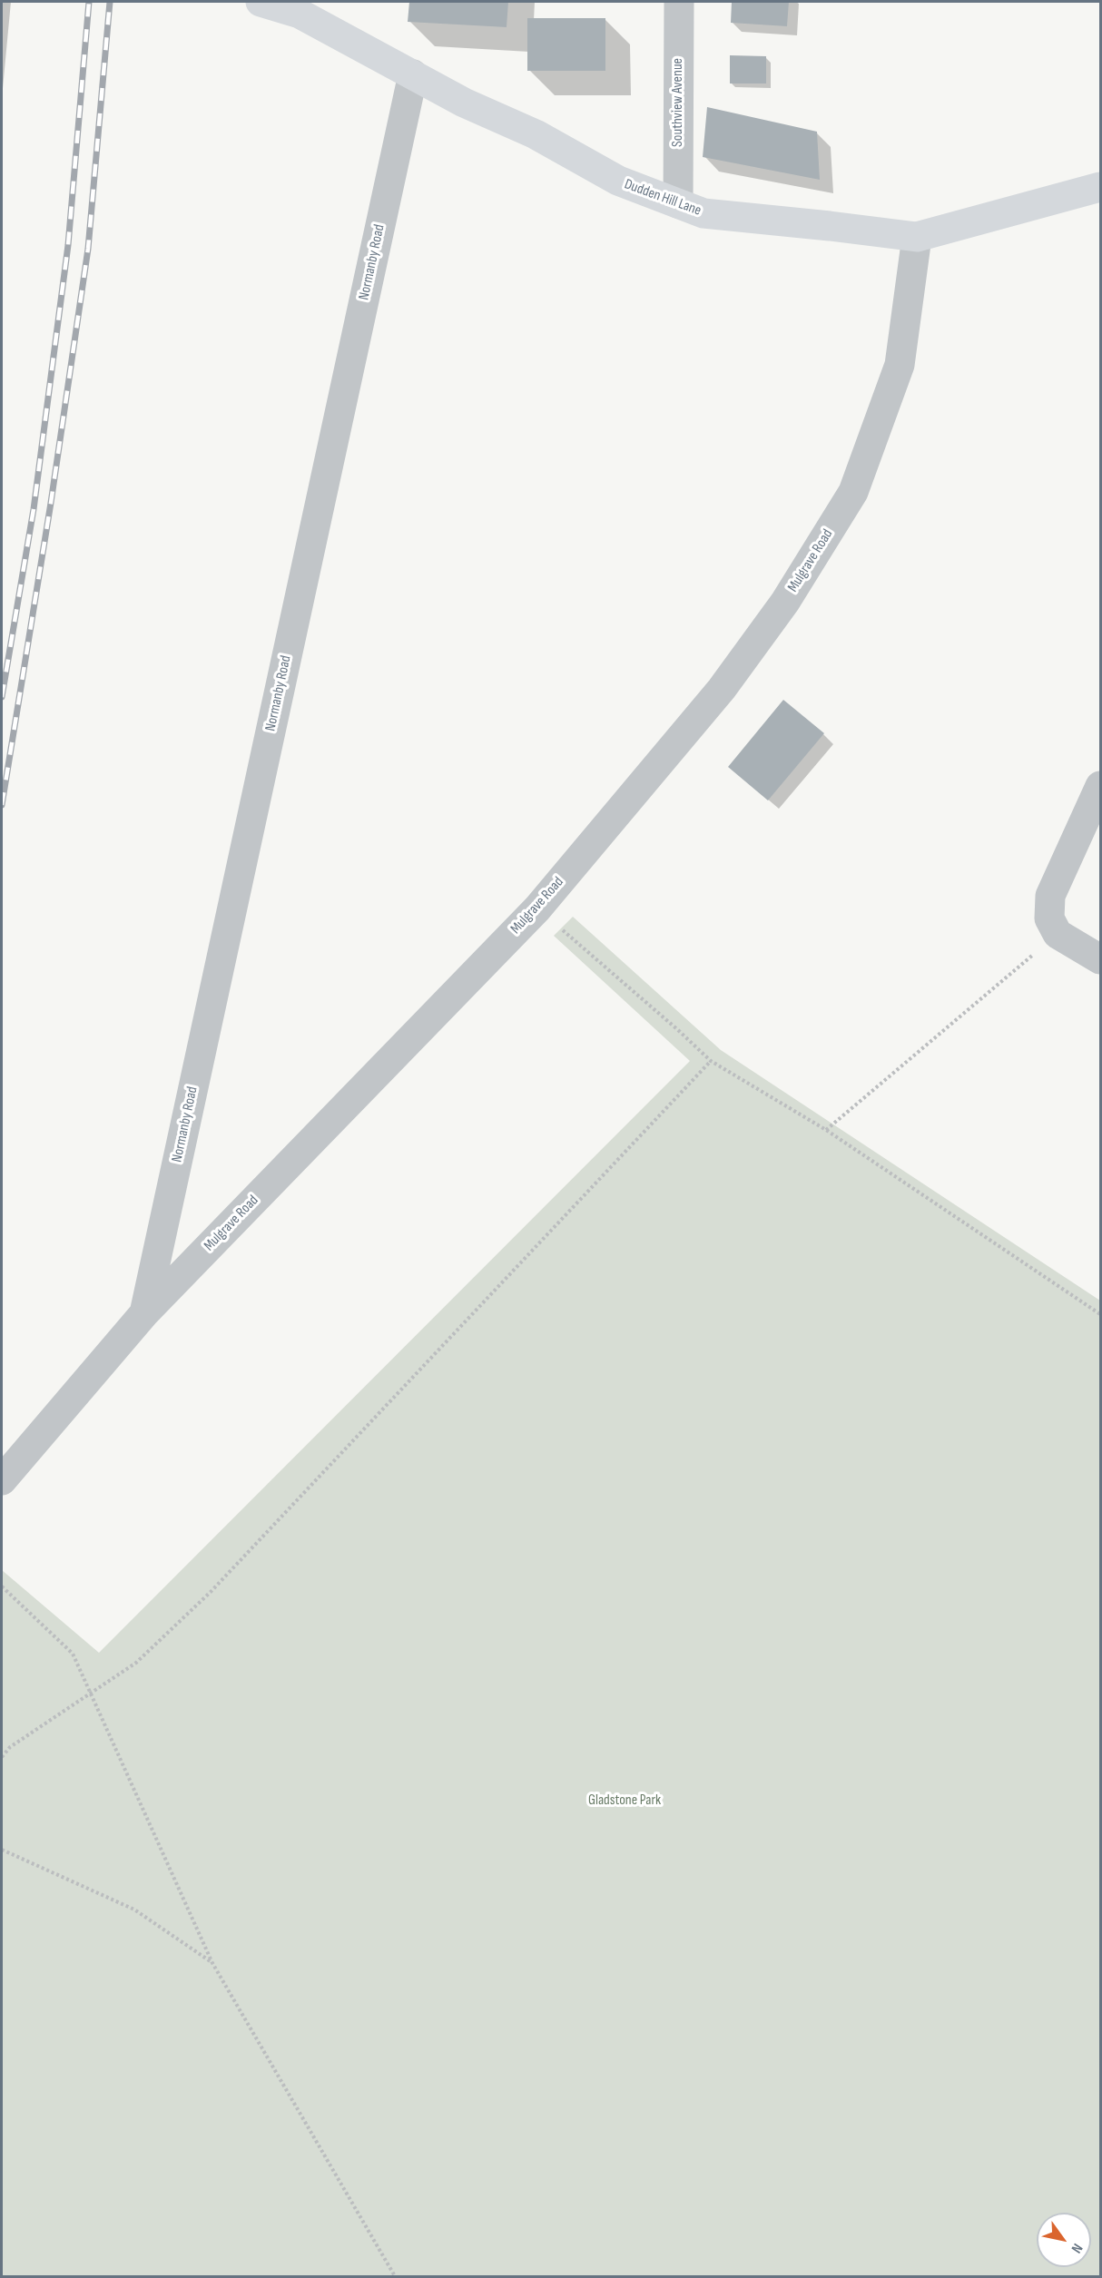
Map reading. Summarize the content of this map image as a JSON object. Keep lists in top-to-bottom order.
{
  "streets": {
    "main road": ["Dudden Hill Lane"],
    "street": ["Southview Avenue", "Normanby Road", "Mulgrave Road"]
  },
  "crossings": [
    ["Southview Avenue", "Dudden Hill Lane"],
    ["Dudden Hill Lane", "Normanby Road"],
    ["Dudden Hill Lane", "Mulgrave Road"],
    ["Normanby Road", "Mulgrave Road"]
  ],
  "parks": ["Gladstone Park"],
  "north": "bottom right"
}
